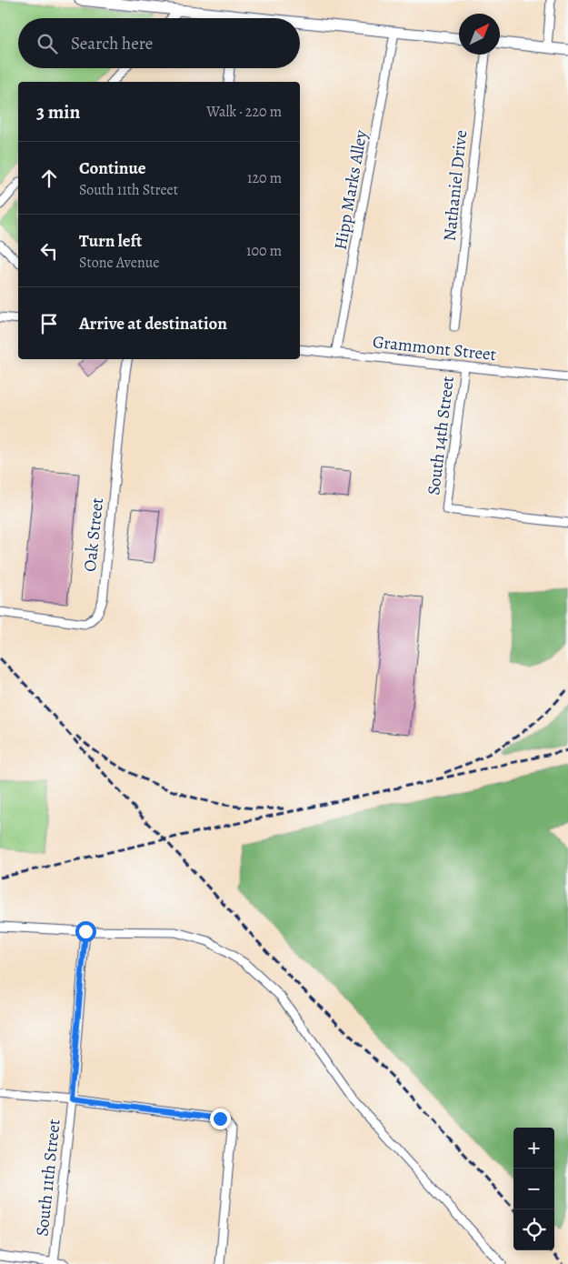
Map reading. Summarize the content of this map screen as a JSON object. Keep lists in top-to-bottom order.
{
  "streets": {
    "street": [
      "Nathaniel Drive",
      "Hipp Marks Alley",
      "Grammont Street",
      "South 14th Street",
      "Oak Street",
      "South 11th Street"
    ]
  },
  "crossings": [
    ["Hipp Marks Alley", "Grammont Street"],
    ["Grammont Street", "South 14th Street"]
  ],
  "north": "top right",
  "page": {
    "search": "Search here",
    "heading": ["3 min", "Walk · 220 m"],
    "list": [
      ["Continue", "South 11th Street", "120 m"],
      ["Turn left", "Stone Avenue", "100 m"],
      "Arrive at destination"
    ],
    "map_buttons": ["+", "−"]
  }
}
